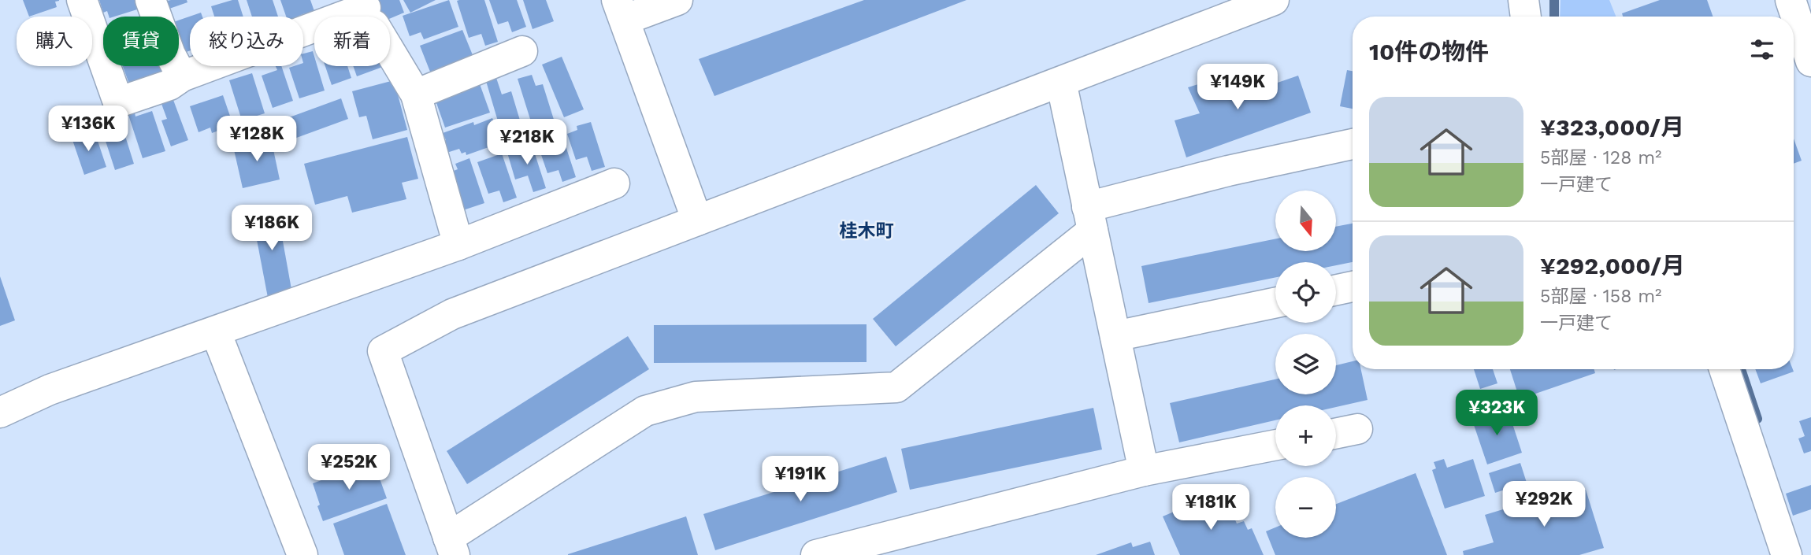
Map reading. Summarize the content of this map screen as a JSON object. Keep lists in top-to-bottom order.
{
  "districts": ["桂木町"],
  "north": "bottom",
  "page": {
    "chip": [
      "購入",
      "賃貸",
      "絞り込み",
      "新着"
    ],
    "heading": "10件の物件",
    "price": [
      "¥149K",
      "¥136K",
      "¥128K",
      "¥218K",
      "¥186K",
      "¥323K",
      "¥252K",
      "¥191K",
      "¥292K",
      "¥181K"
    ],
    "list": [
      {
        "name": "¥323,000/月",
        "note": "5部屋 · 128 m² · 一戸建て"
      },
      {
        "name": "¥292,000/月",
        "note": "5部屋 · 158 m² · 一戸建て"
      }
    ],
    "map_buttons": ["+", "−"]
  }
}
